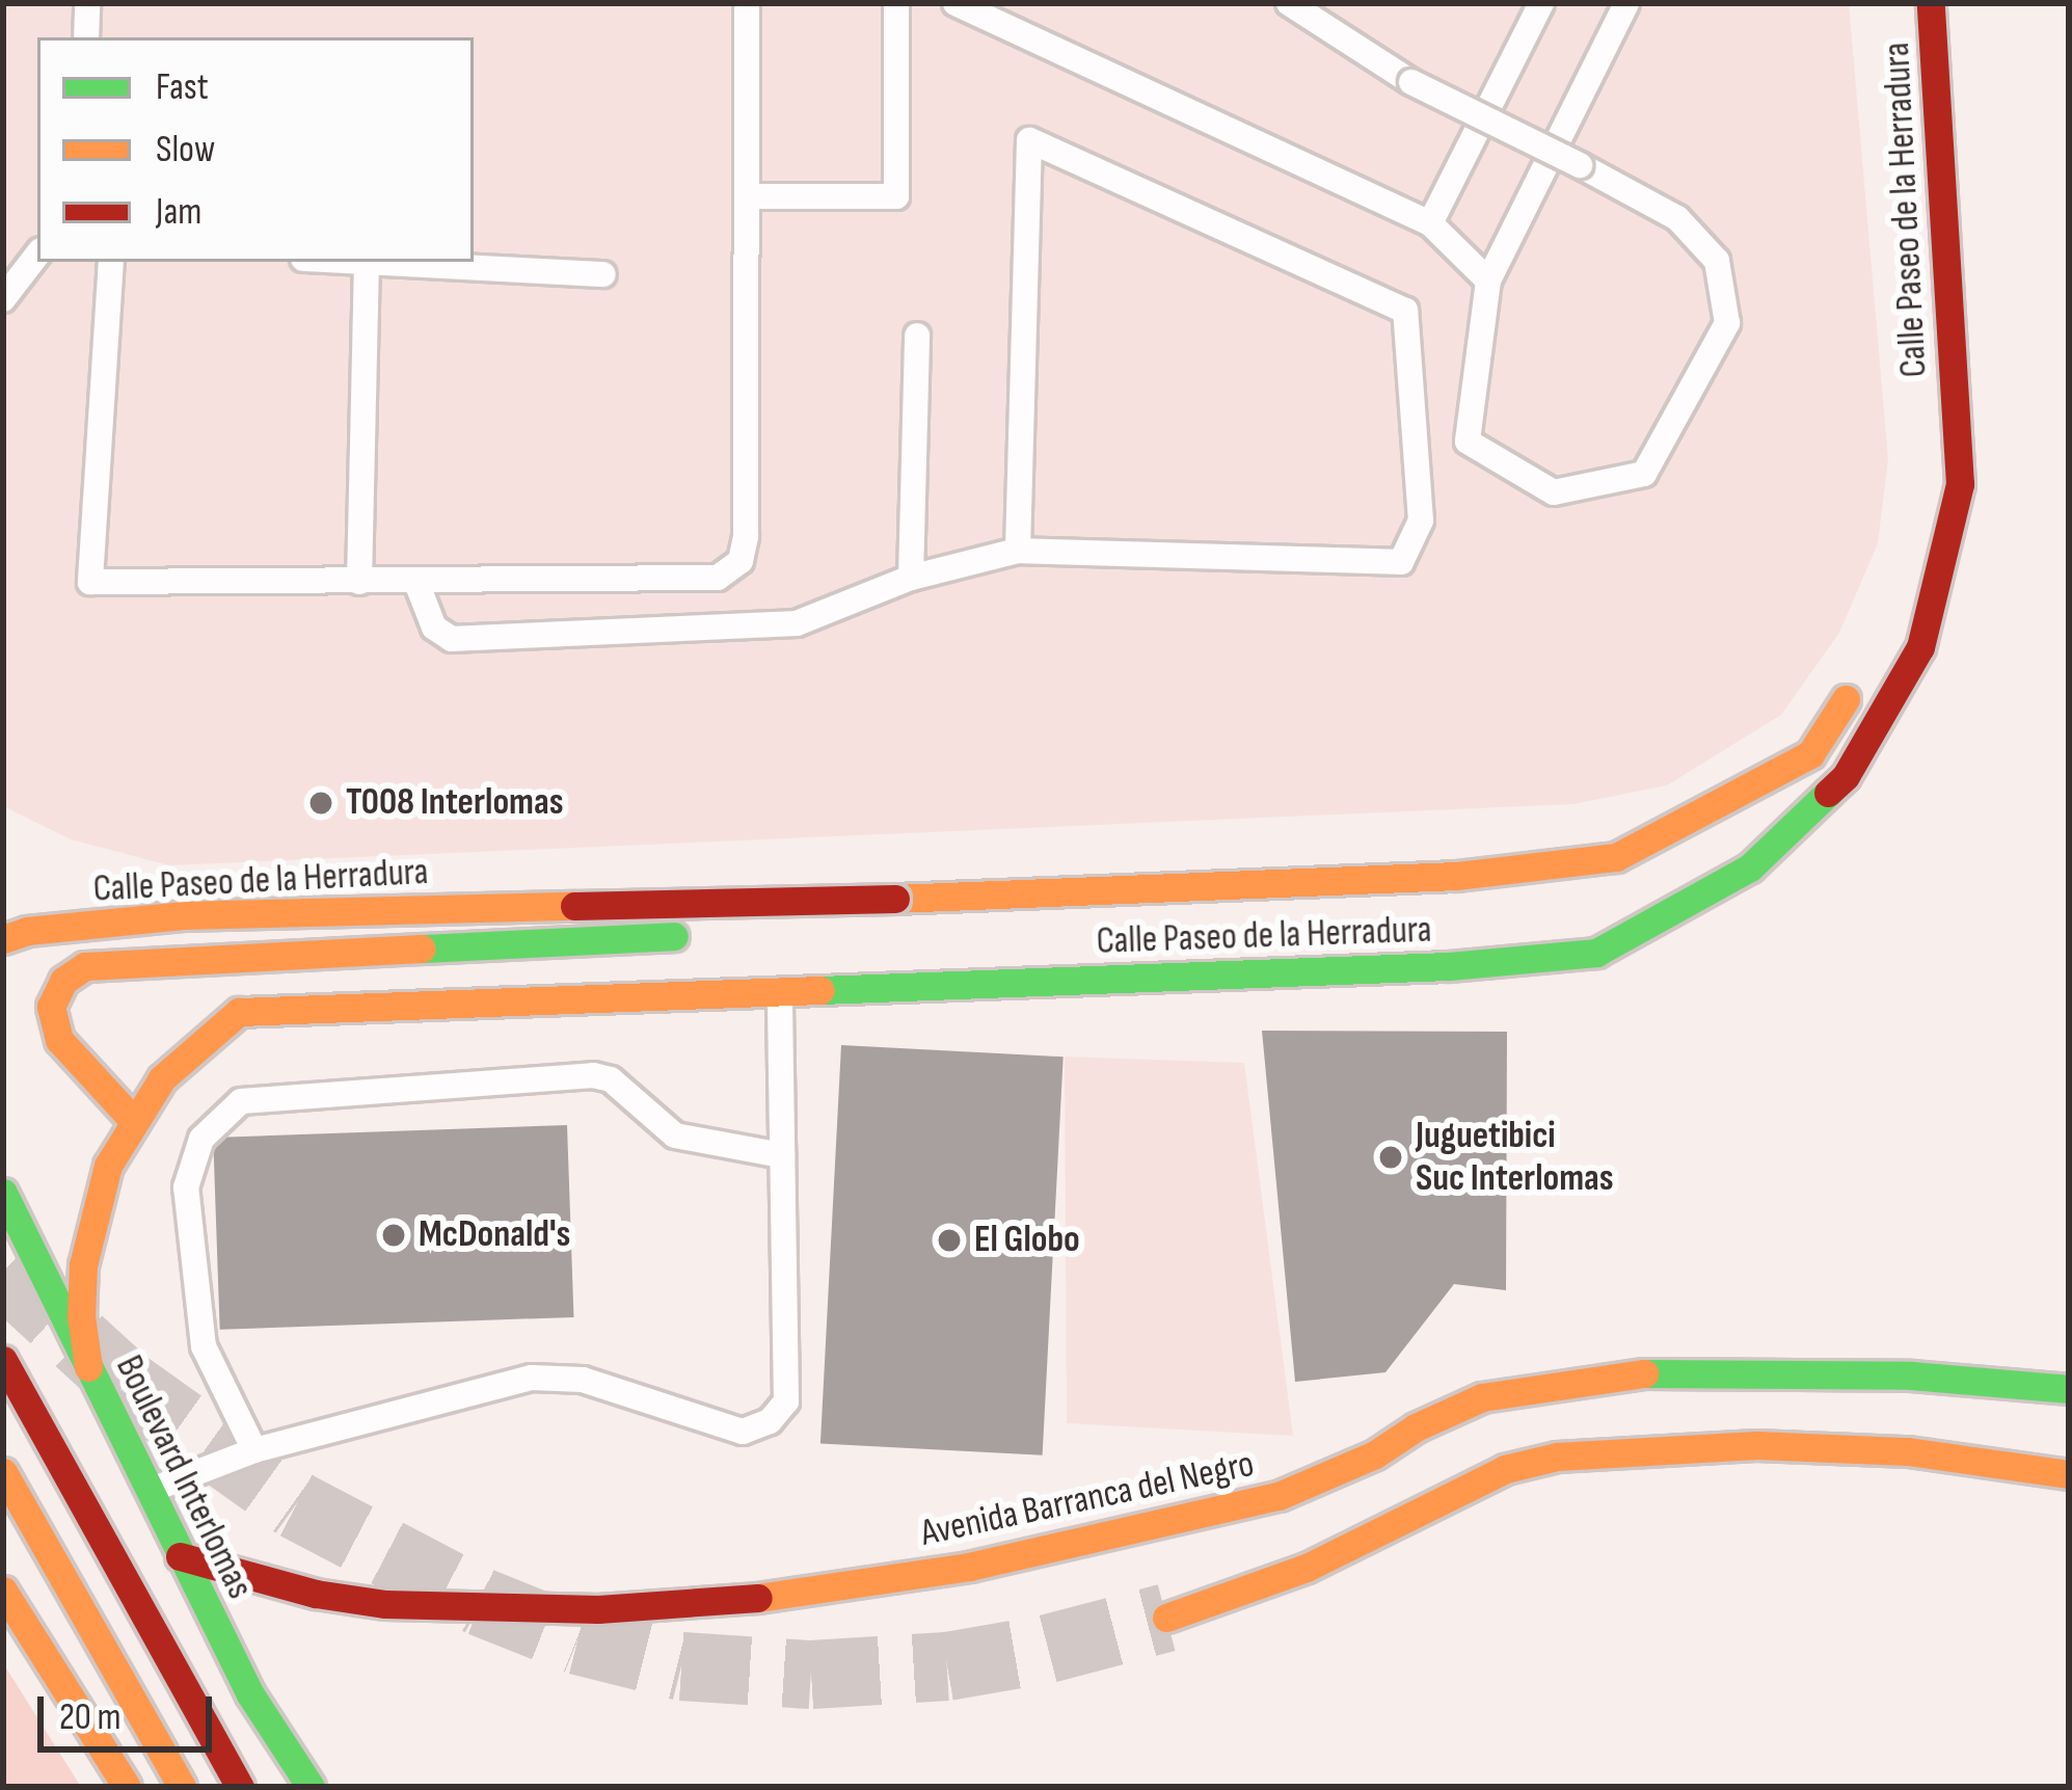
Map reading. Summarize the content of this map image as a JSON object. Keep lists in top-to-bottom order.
{
  "streets": {
    "main road": ["Calle Paseo de la Herradura", "Boulevard Interlomas", "Avenida Barranca del Negro"]
  },
  "crossings": [
    ["Calle Paseo de la Herradura", "Boulevard Interlomas"],
    ["Boulevard Interlomas", "Avenida Barranca del Negro"]
  ],
  "places": [
    "T008 Interlomas",
    "Juguetibici Suc Interlomas",
    "McDonald's",
    "El Globo"
  ],
  "legend": ["Fast", "Slow", "Jam"],
  "scale_bar": "20 m"
}
